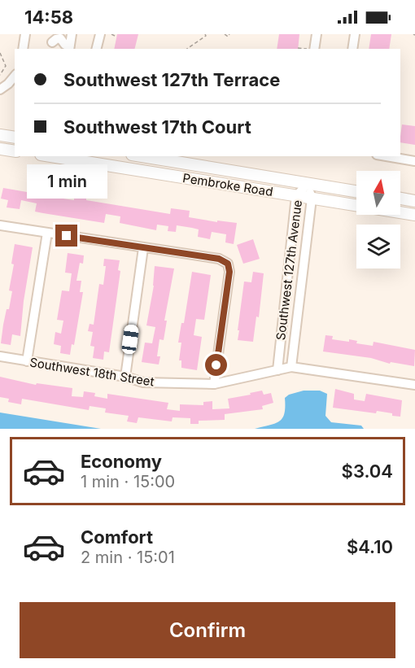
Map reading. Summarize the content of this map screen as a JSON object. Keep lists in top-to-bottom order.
{
  "streets": {
    "main road": ["Pembroke Road"],
    "street": ["Southwest 127th Avenue", "Southwest 18th Street"]
  },
  "crossings": [
    ["Pembroke Road", "Southwest 127th Avenue"],
    ["Southwest 127th Avenue", "Southwest 18th Street"]
  ],
  "north": "top",
  "page": {
    "status": "14:58",
    "banner": ["Southwest 127th Terrace", "Southwest 17th Court"],
    "bubble": "1 min",
    "list": [
      {
        "name": "Economy",
        "note": "1 min · 15:00",
        "value": "$3.04"
      },
      {
        "name": "Comfort",
        "note": "2 min · 15:01",
        "value": "$4.10"
      }
    ],
    "buttons": "Confirm"
  }
}
